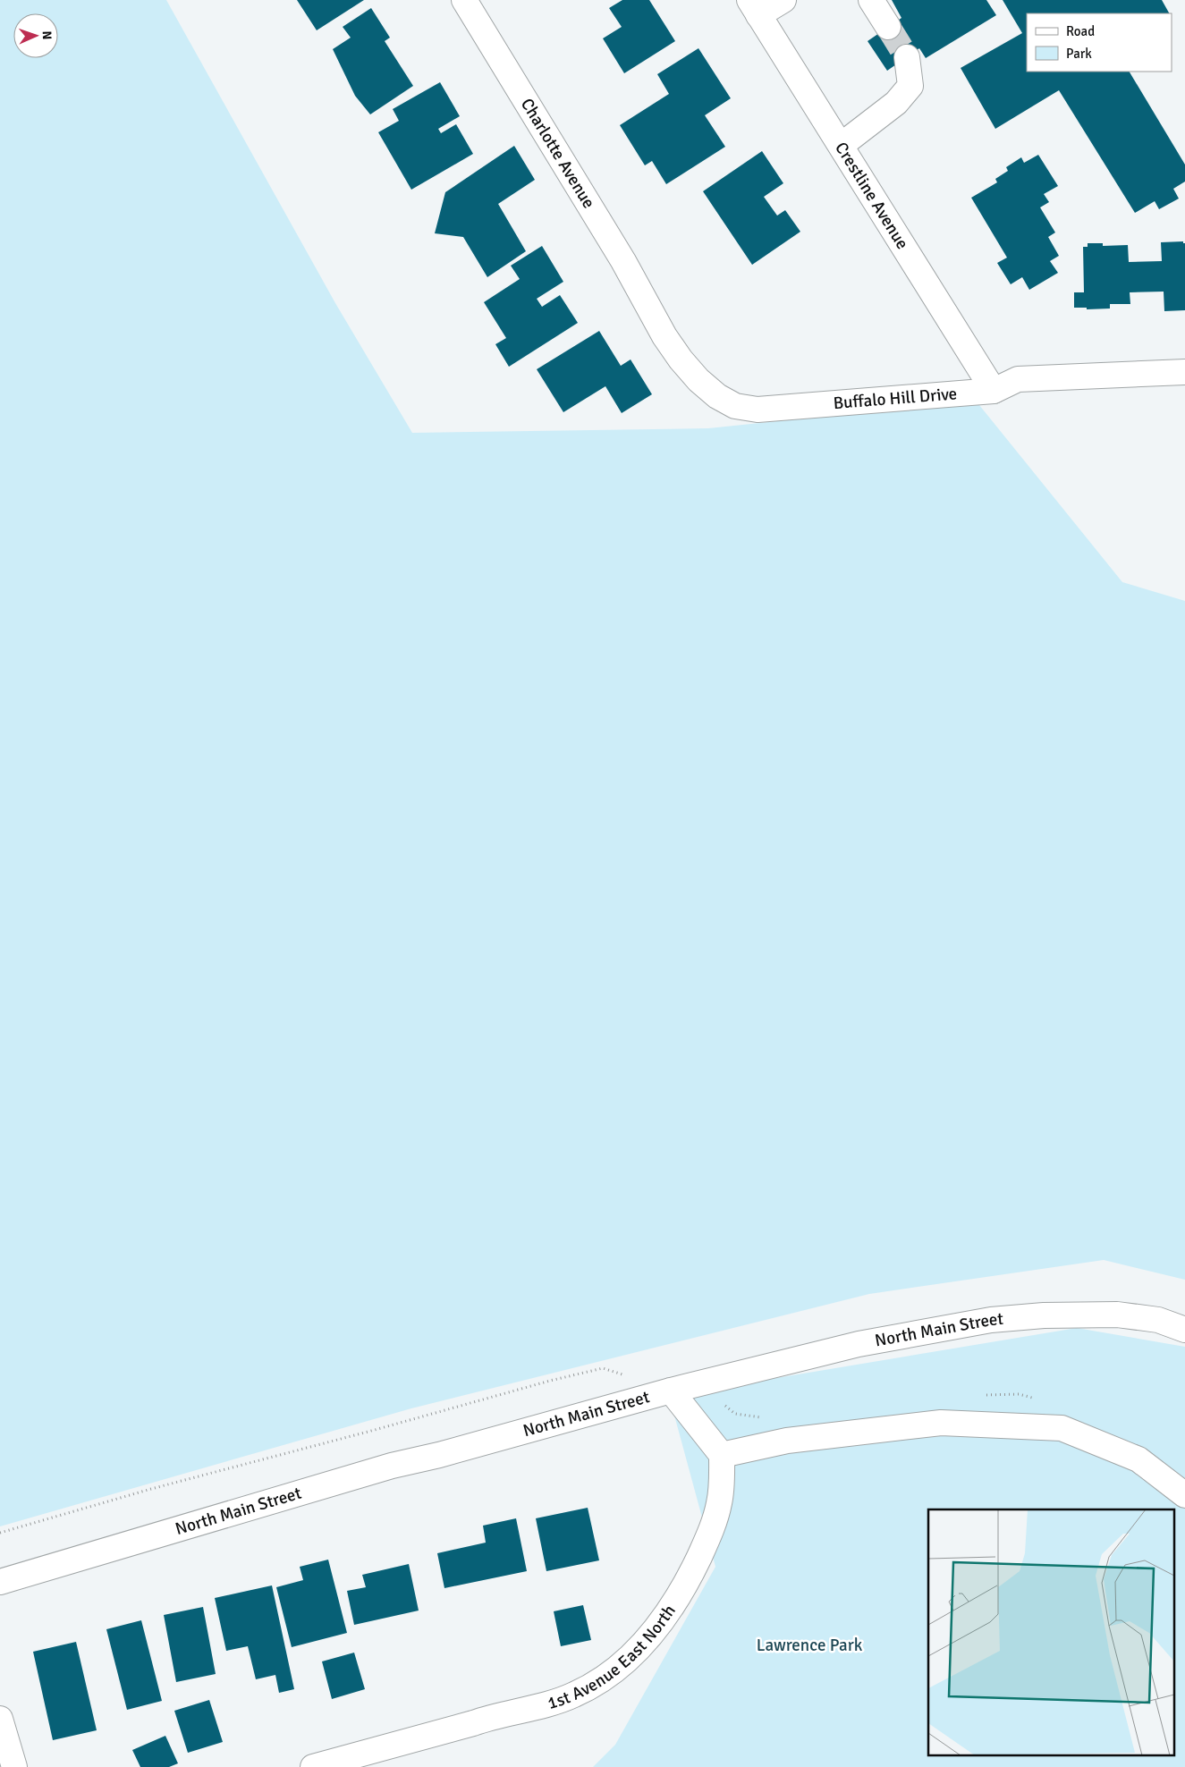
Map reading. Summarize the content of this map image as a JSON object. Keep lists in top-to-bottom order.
{
  "streets": {
    "street": [
      "Charlotte Avenue",
      "Crestline Avenue",
      "Buffalo Hill Drive",
      "North Main Street",
      "1st Avenue East North"
    ]
  },
  "crossings": [
    ["Charlotte Avenue", "Buffalo Hill Drive"],
    ["Crestline Avenue", "Buffalo Hill Drive"]
  ],
  "parks": ["Lawrence Park"],
  "legend": ["Road", "Park"],
  "north": "right"
}
